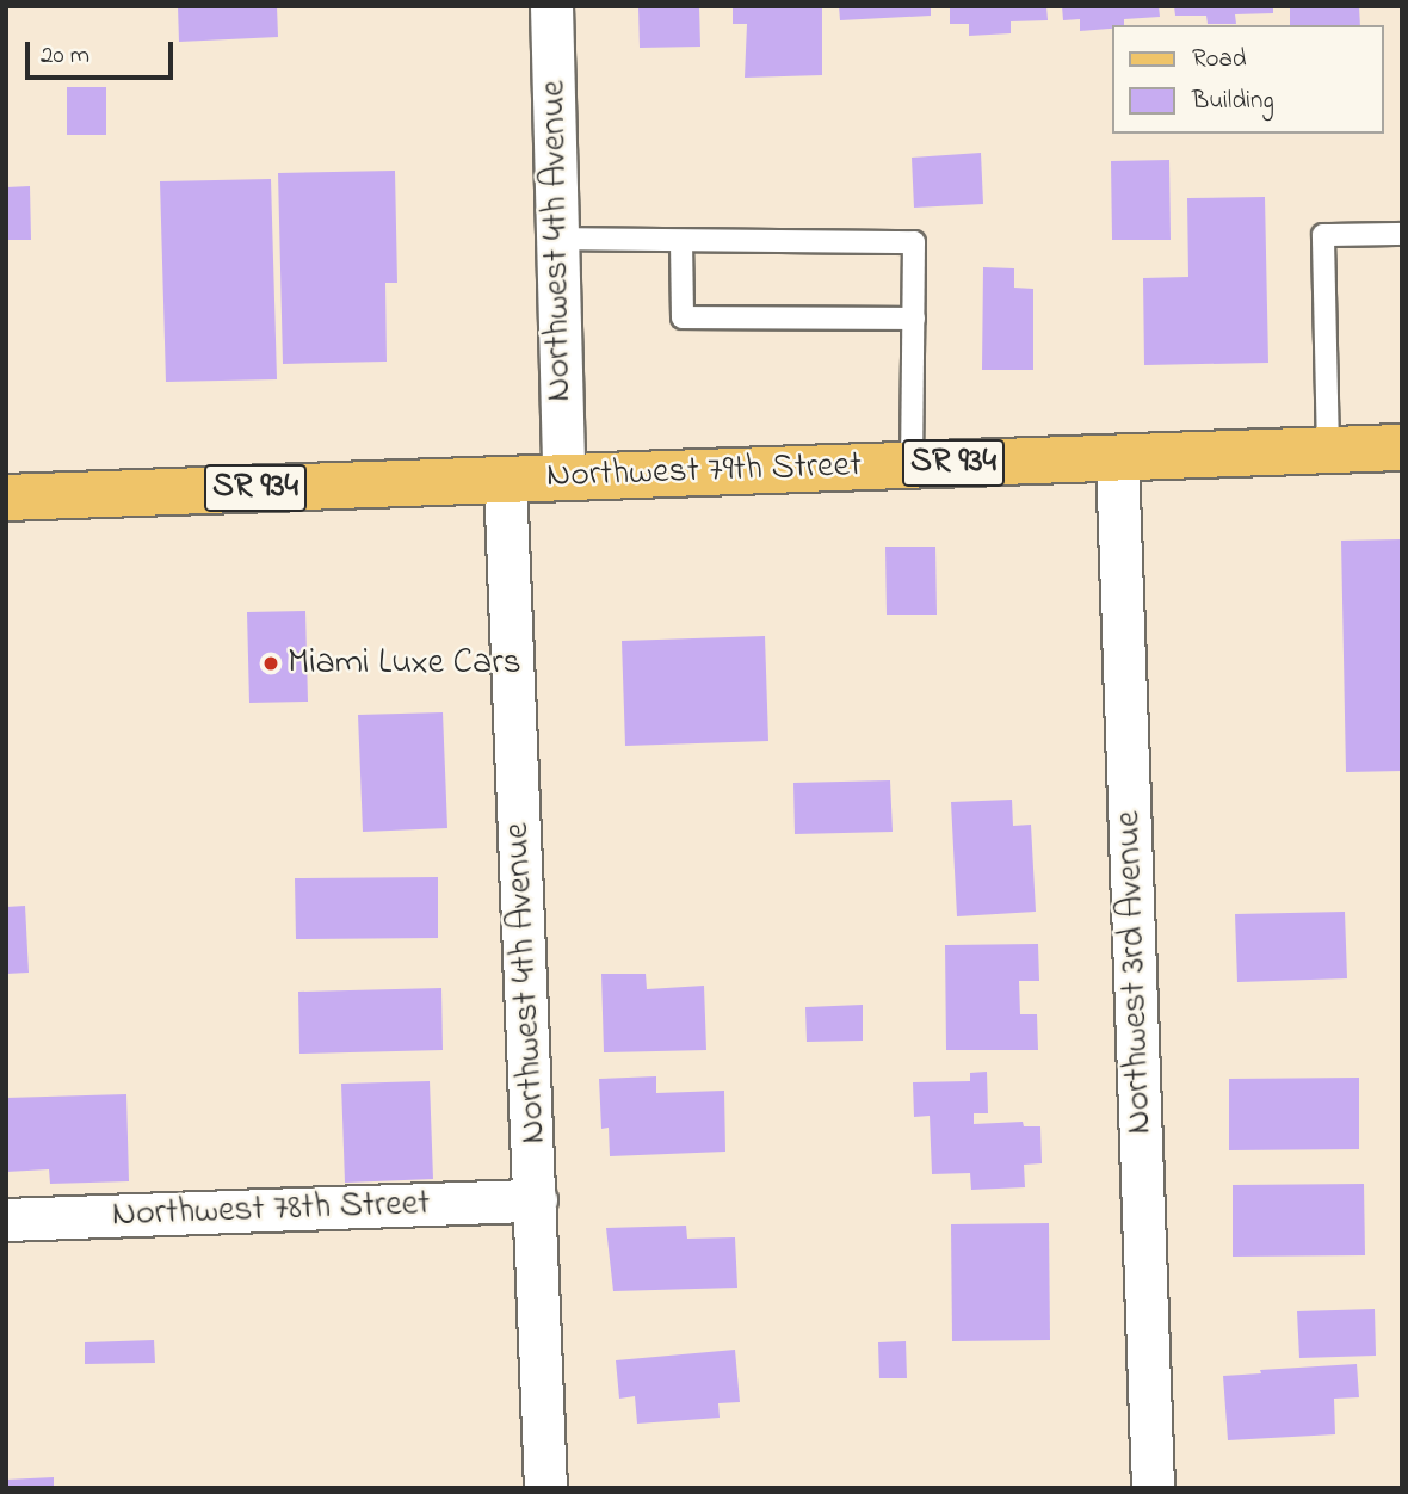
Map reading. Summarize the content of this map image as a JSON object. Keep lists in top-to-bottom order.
{
  "streets": {
    "main road": ["SR 934", "Northwest 79th Street"],
    "street": ["Northwest 4th Avenue", "Northwest 3rd Avenue", "Northwest 78th Street"]
  },
  "crossings": [
    ["Northwest 4th Avenue", "Northwest 79th Street"],
    ["Northwest 4th Avenue", "Northwest 78th Street"],
    ["Northwest 79th Street", "Northwest 3rd Avenue"]
  ],
  "places": ["Miami Luxe Cars"],
  "legend": ["Road", "Building"],
  "scale_bar": "20 m"
}
